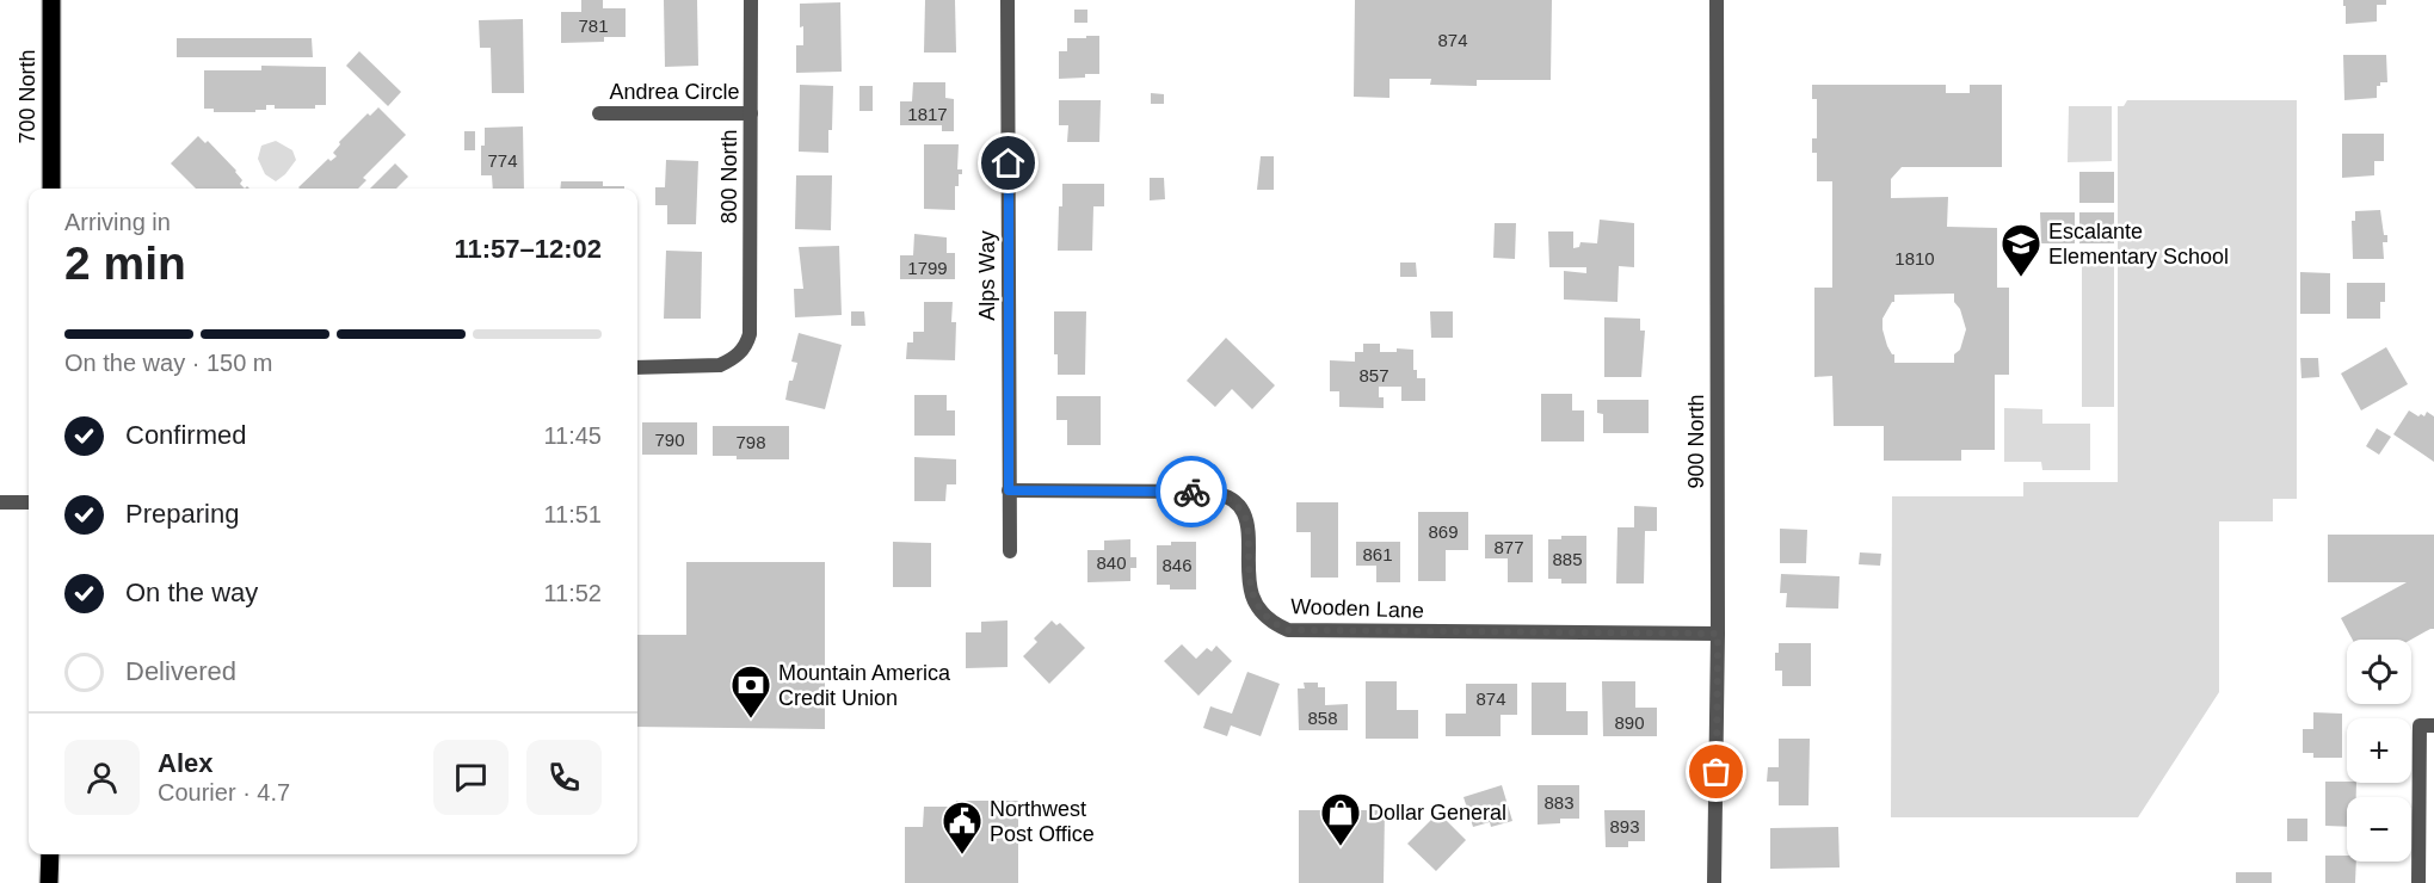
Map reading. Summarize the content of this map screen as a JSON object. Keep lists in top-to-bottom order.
{
  "streets": {
    "main road": ["700 North"],
    "street": [
      "Andrea Circle",
      "800 North",
      "Alps Way",
      "900 North",
      "Wooden Lane"
    ]
  },
  "crossings": [
    ["Andrea Circle", "800 North"],
    ["Alps Way", "Wooden Lane"],
    ["900 North", "Wooden Lane"]
  ],
  "places": {
    "school or university": ["Escalante Elementary School"],
    "bank": ["Mountain America Credit Union"],
    "shop": ["Dollar General"],
    "public building": ["Northwest Post Office"]
  },
  "house_numbers": [
    "781",
    "874",
    "1817",
    "774",
    "1810",
    "1799",
    "857",
    "790",
    "798",
    "869",
    "877",
    "861",
    "885",
    "840",
    "846",
    "874",
    "858",
    "890",
    "883",
    "893"
  ],
  "page": {
    "heading": ["2 min", "Arriving in", "11:57–12:02"],
    "panel": ["Alex", "Courier · 4.7"],
    "bar": "On the way · 150 m",
    "list": [
      ["Confirmed", "11:45"],
      ["Preparing", "11:51"],
      ["On the way", "11:52"],
      "Delivered"
    ],
    "map_buttons": ["+", "−"]
  }
}
